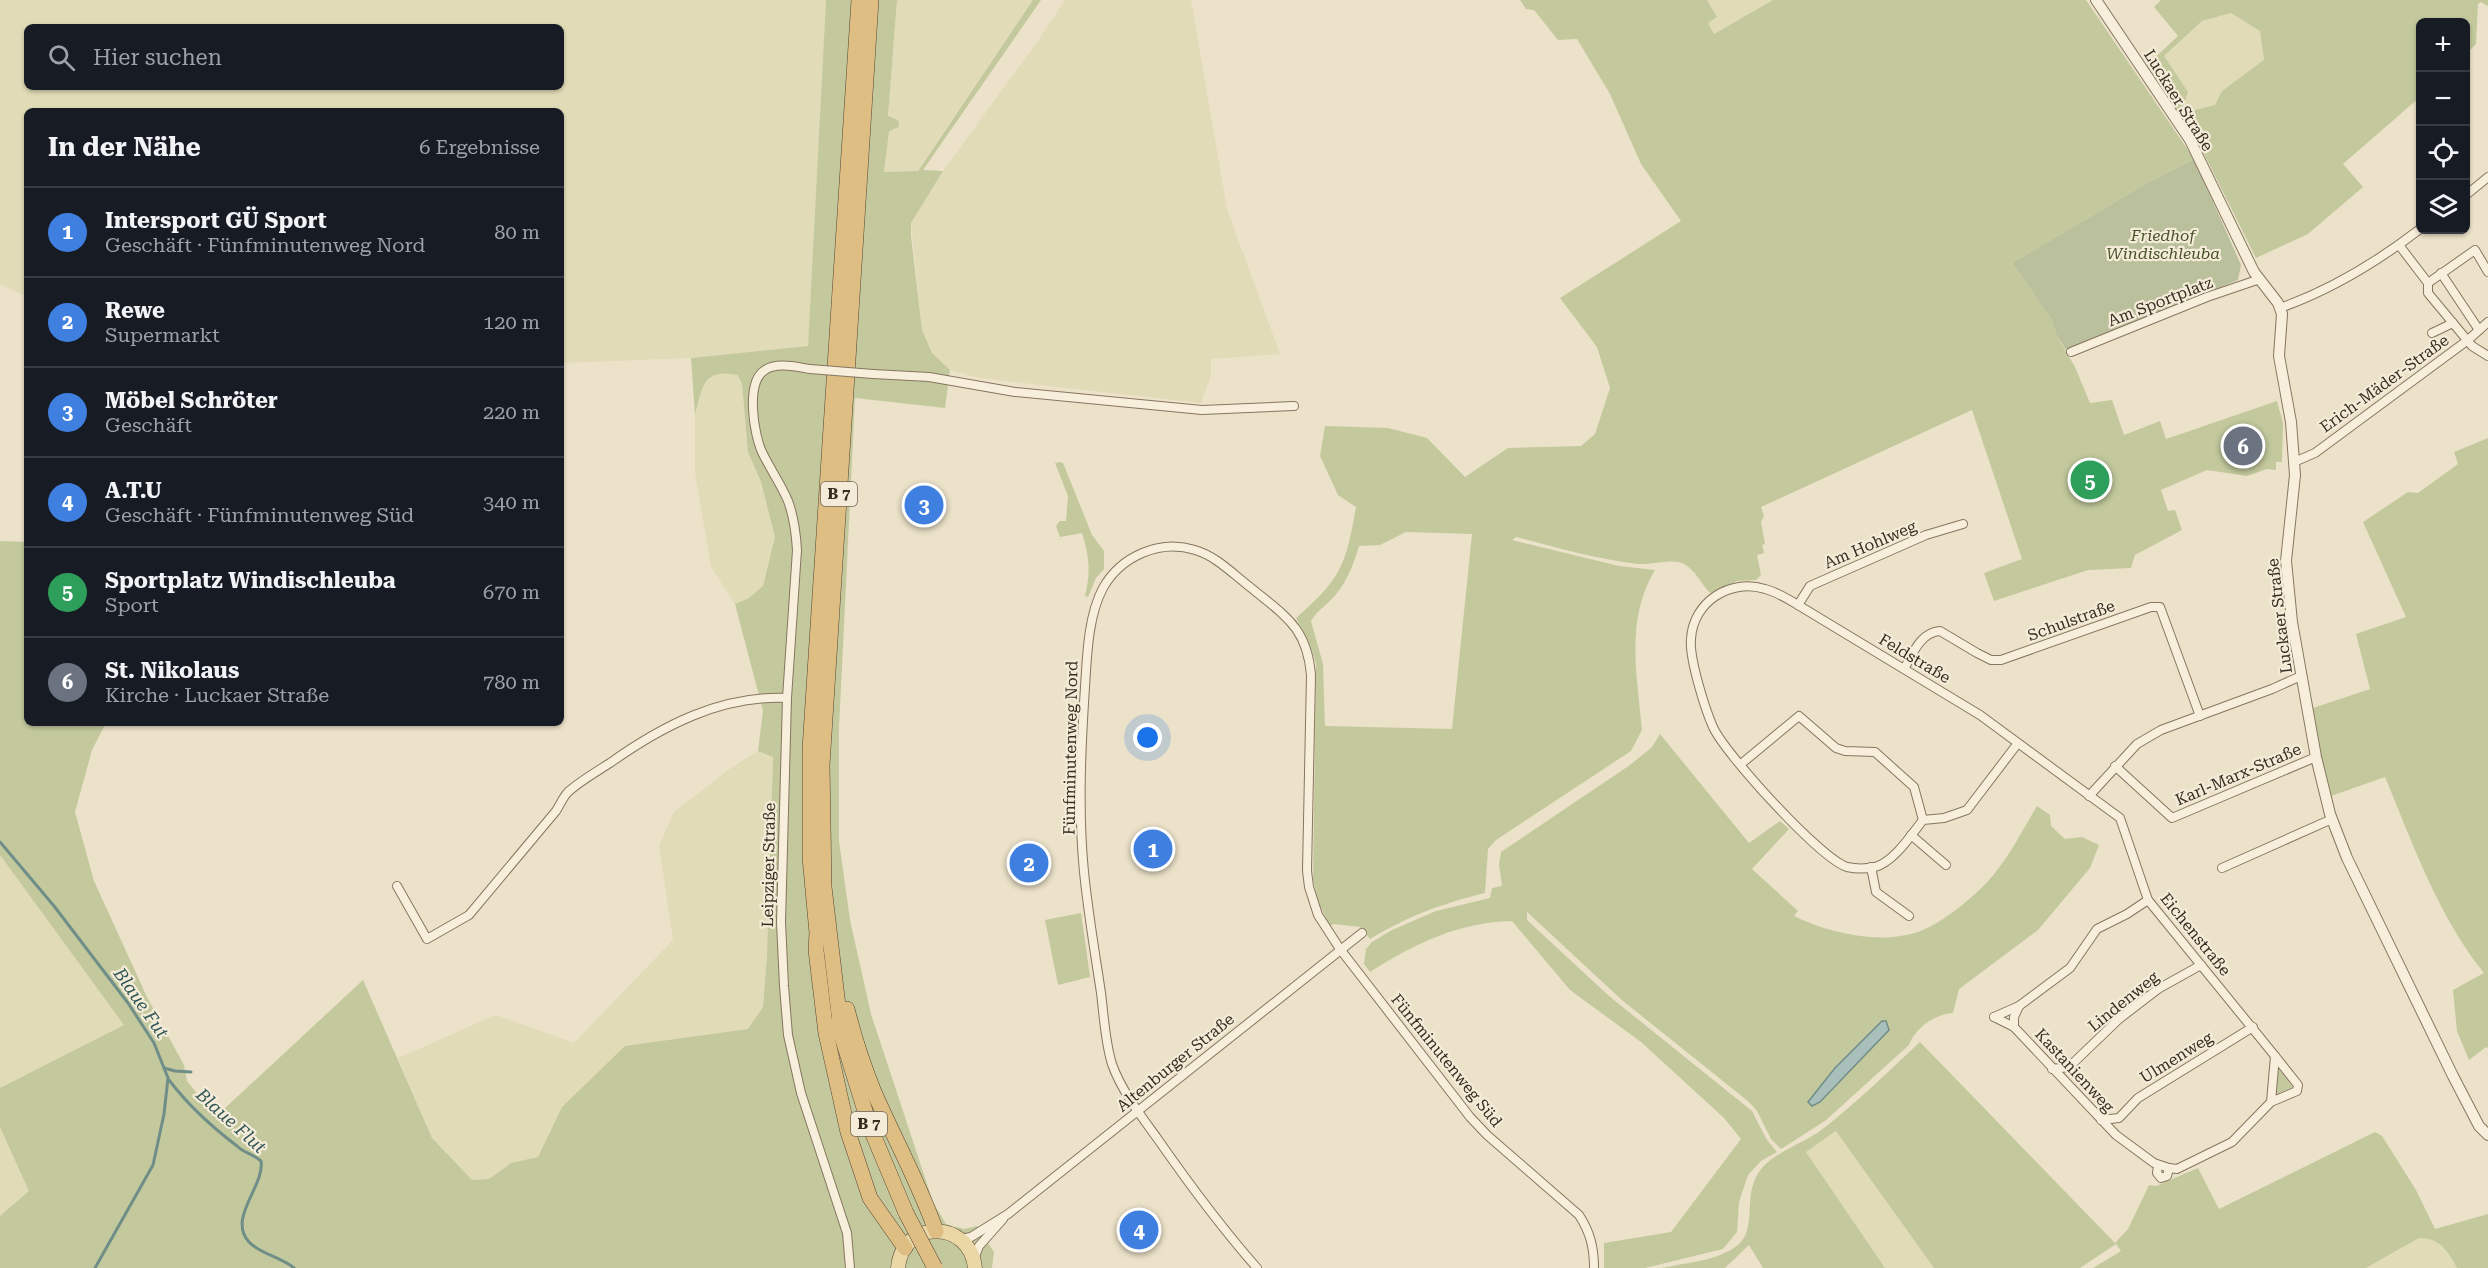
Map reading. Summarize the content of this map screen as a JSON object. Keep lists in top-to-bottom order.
{
  "streets": {
    "highway": ["B 7"],
    "street": [
      "Luckaer Straße",
      "Am Sportplatz",
      "Erich-Mäder-Straße",
      "Am Hohlweg",
      "Schulstraße",
      "Feldstraße",
      "Fünfminutenweg Nord",
      "Karl-Marx-Straße",
      "Leipziger Straße",
      "Eichenstraße",
      "Lindenweg",
      "Ulmenweg",
      "Fünfminutenweg Süd",
      "Altenburger Straße",
      "Kastanienweg"
    ]
  },
  "crossings": [
    ["Luckaer Straße", "Am Sportplatz"],
    ["Luckaer Straße", "Erich-Mäder-Straße"],
    ["Luckaer Straße", "Karl-Marx-Straße"],
    ["Am Hohlweg", "Feldstraße"],
    ["Schulstraße", "Feldstraße"],
    ["Feldstraße", "Eichenstraße"],
    ["Fünfminutenweg Nord", "Fünfminutenweg Süd"],
    ["Fünfminutenweg Nord", "Altenburger Straße"],
    ["Eichenstraße", "Lindenweg"],
    ["Eichenstraße", "Ulmenweg"],
    ["Eichenstraße", "Kastanienweg"],
    ["Fünfminutenweg Süd", "Altenburger Straße"]
  ],
  "water": ["Blaue Fut", "Blaue Flut"],
  "parks": ["Friedhof Windischleuba"],
  "page": {
    "map_buttons": ["+", "−"],
    "search": "Hier suchen",
    "heading": ["In der Nähe", "6 Ergebnisse"],
    "list": [
      {
        "mark": "1",
        "name": "Intersport GÜ Sport",
        "note": "Geschäft · Fünfminutenweg Nord",
        "value": "80 m"
      },
      {
        "mark": "2",
        "name": "Rewe",
        "note": "Supermarkt",
        "value": "120 m"
      },
      {
        "mark": "3",
        "name": "Möbel Schröter",
        "note": "Geschäft",
        "value": "220 m"
      },
      {
        "mark": "4",
        "name": "A.T.U",
        "note": "Geschäft · Fünfminutenweg Süd",
        "value": "340 m"
      },
      {
        "mark": "5",
        "name": "Sportplatz Windischleuba",
        "note": "Sport",
        "value": "670 m"
      },
      {
        "mark": "6",
        "name": "St. Nikolaus",
        "note": "Kirche · Luckaer Straße",
        "value": "780 m"
      }
    ],
    "pins": [
      "6",
      "5",
      "3",
      "1",
      "2",
      "4"
    ]
  }
}
